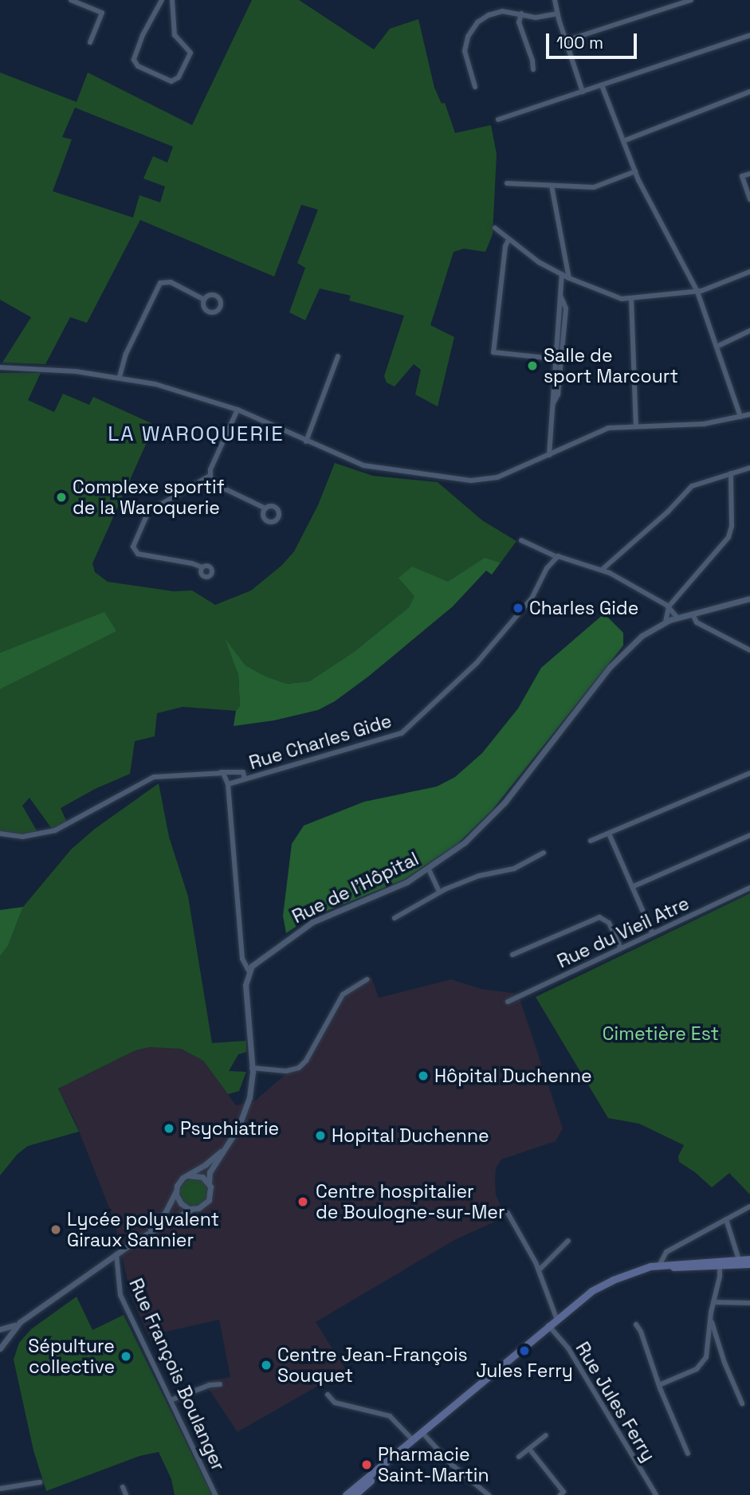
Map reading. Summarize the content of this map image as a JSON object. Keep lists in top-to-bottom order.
{
  "streets": {
    "street": [
      "Rue Charles Gide",
      "Rue de l'Hôpital",
      "Rue du Vieil Atre",
      "Rue François Boulanger",
      "Rue Jules Ferry"
    ]
  },
  "districts": ["LA WAROQUERIE"],
  "parks": ["Cimetière Est"],
  "places": [
    "Salle de sport Marcourt",
    "Complexe sportif de la Waroquerie",
    "Charles Gide",
    "Hôpital Duchenne",
    "Psychiatrie",
    "Hopital Duchenne",
    "Centre hospitalier de Boulogne-sur-Mer",
    "Lycée polyvalent Giraux Sannier",
    "Jules Ferry",
    "Sépulture collective",
    "Centre Jean-François Souquet",
    "Pharmacie Saint-Martin"
  ],
  "scale_bar": "100 m"
}
